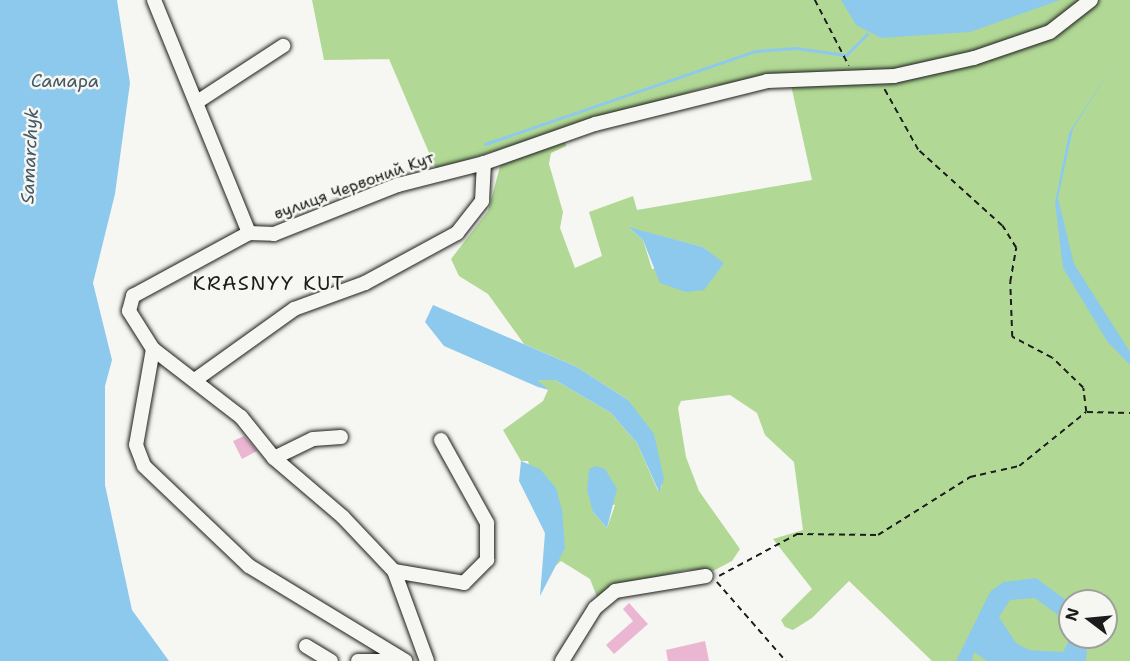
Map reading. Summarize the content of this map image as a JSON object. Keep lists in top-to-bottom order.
{
  "streets": {
    "street": ["вулиця Червоний Кут"]
  },
  "districts": ["KRASNYY KUT"],
  "water": ["Самара", "Samarchyk"],
  "north": "left"
}
